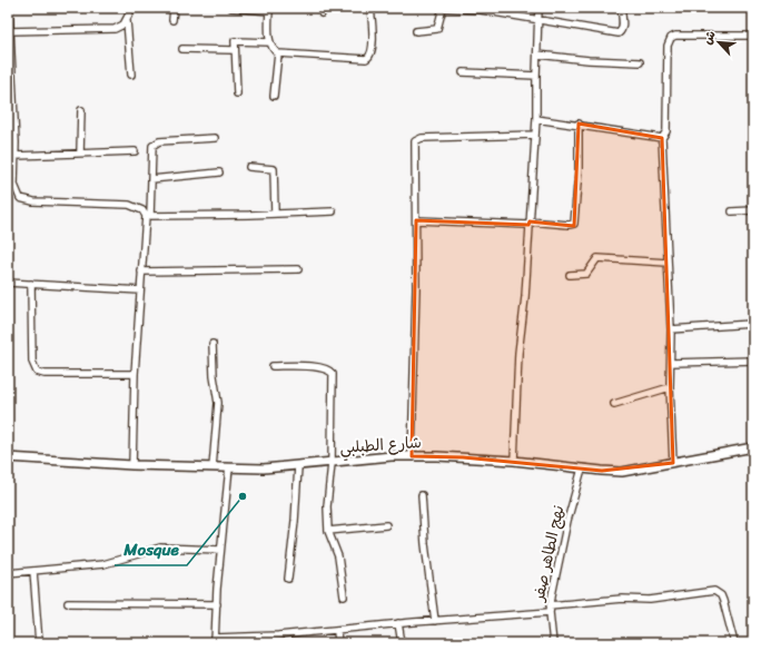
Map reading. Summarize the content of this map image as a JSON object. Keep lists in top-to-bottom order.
{
  "streets": {
    "street": ["شارع الطبلبي", "نهج الطاهر صفر"]
  },
  "crossings": [
    ["شارع الطبلبي", "نهج الطاهر صفر"]
  ],
  "places": ["Mosque"],
  "north": "top left"
}
